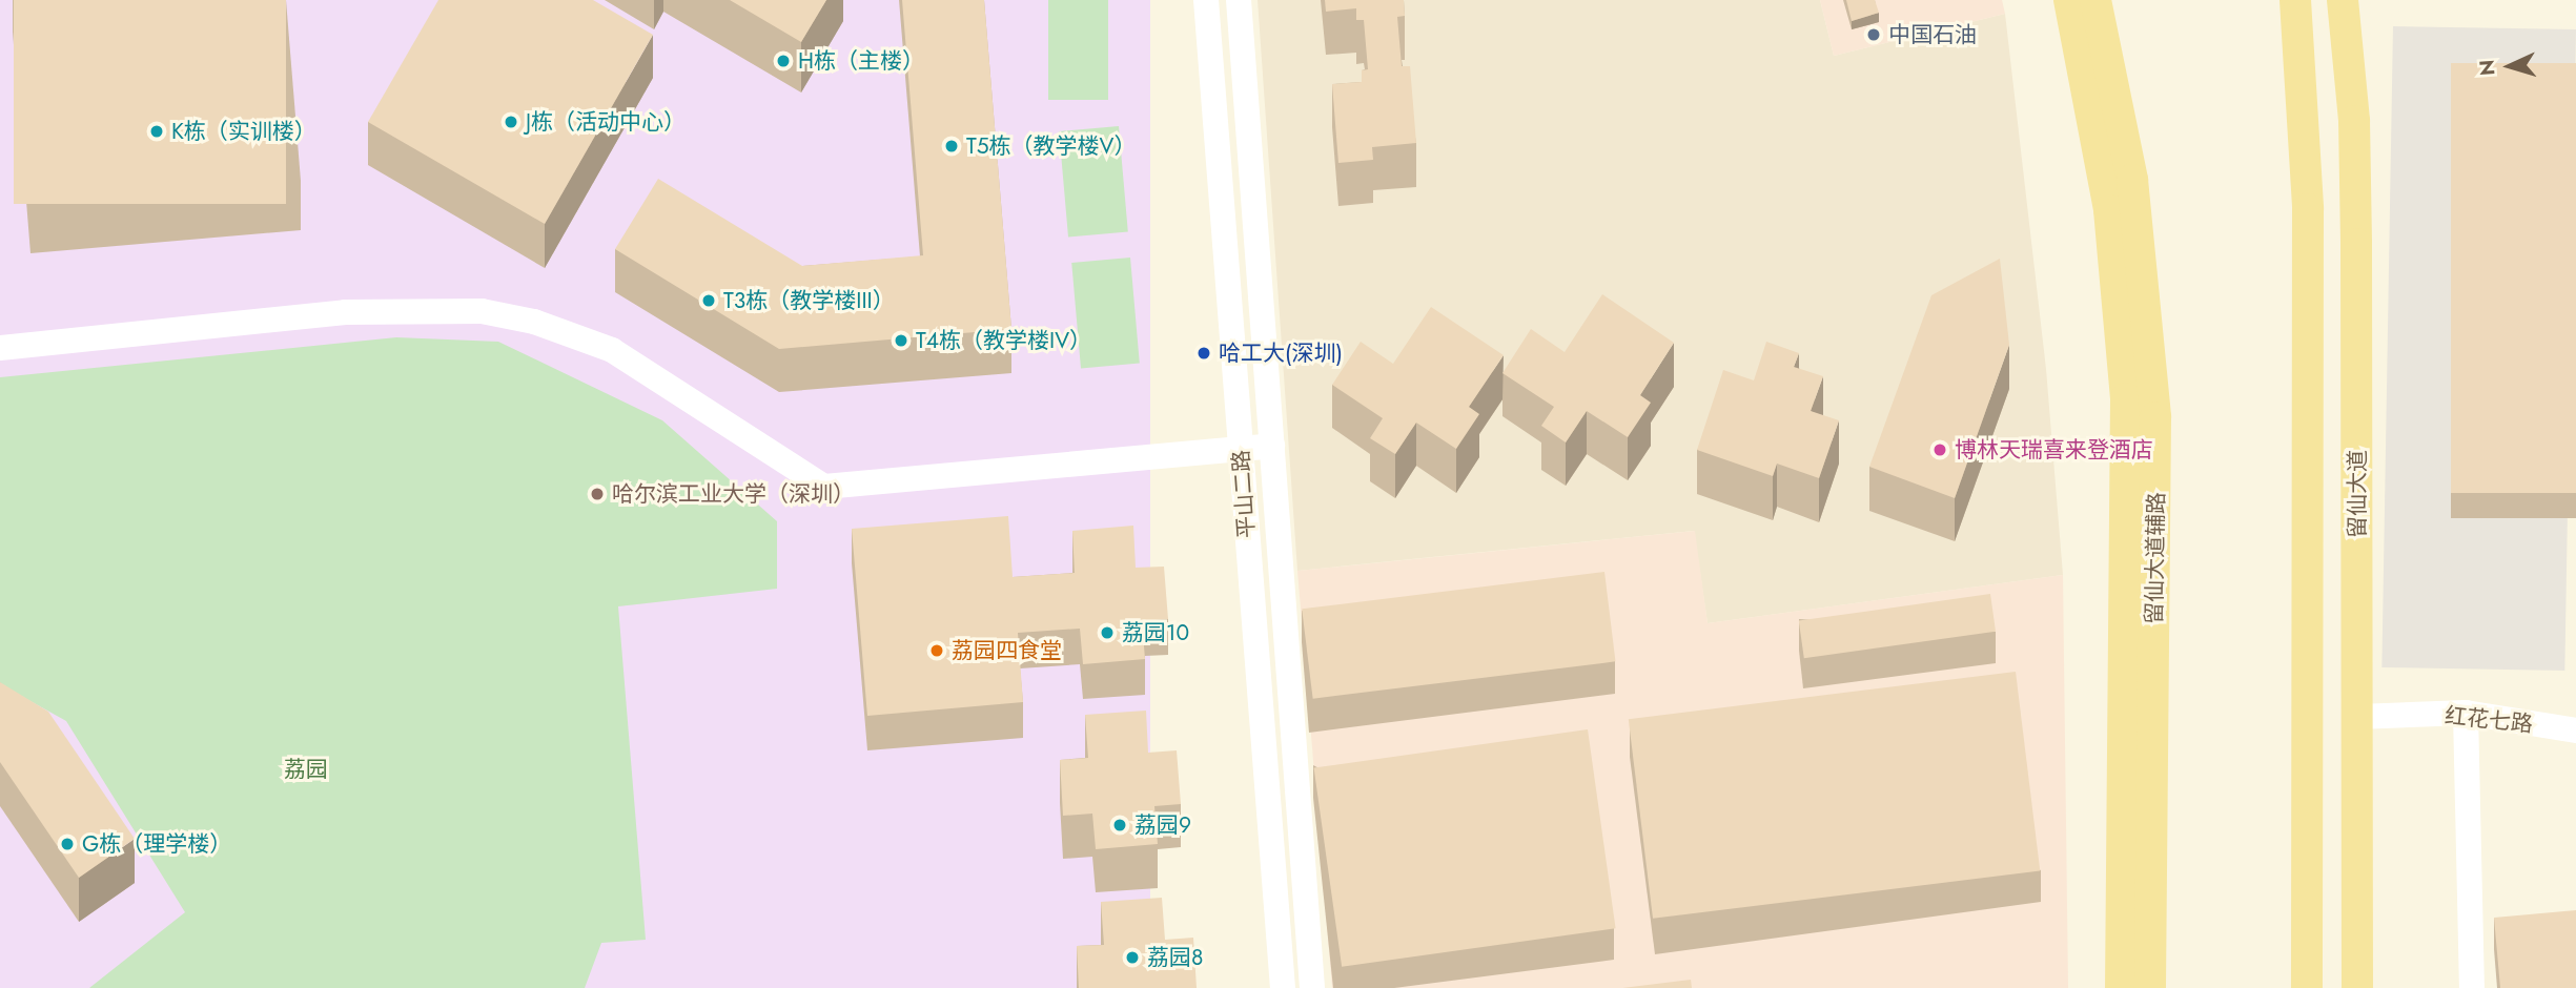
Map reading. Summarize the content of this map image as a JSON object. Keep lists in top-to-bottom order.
{
  "streets": {
    "main road": ["留仙大道", "留仙大道辅路"],
    "street": ["平山二路", "红花七路"]
  },
  "crossings": [
    ["留仙大道", "红花七路"]
  ],
  "parks": ["荔园"],
  "places": [
    "中国石油",
    "H栋（主楼）",
    "J栋（活动中心）",
    "K栋（实训楼）",
    "T5栋（教学楼V）",
    "T3栋（教学楼III）",
    "T4栋（教学楼IV）",
    "哈工大(深圳)",
    "博林天瑞喜来登酒店",
    "哈尔滨工业大学（深圳）",
    "荔园10",
    "荔园四食堂",
    "荔园9",
    "G栋（理学楼）",
    "荔园8"
  ],
  "north": "left"
}
